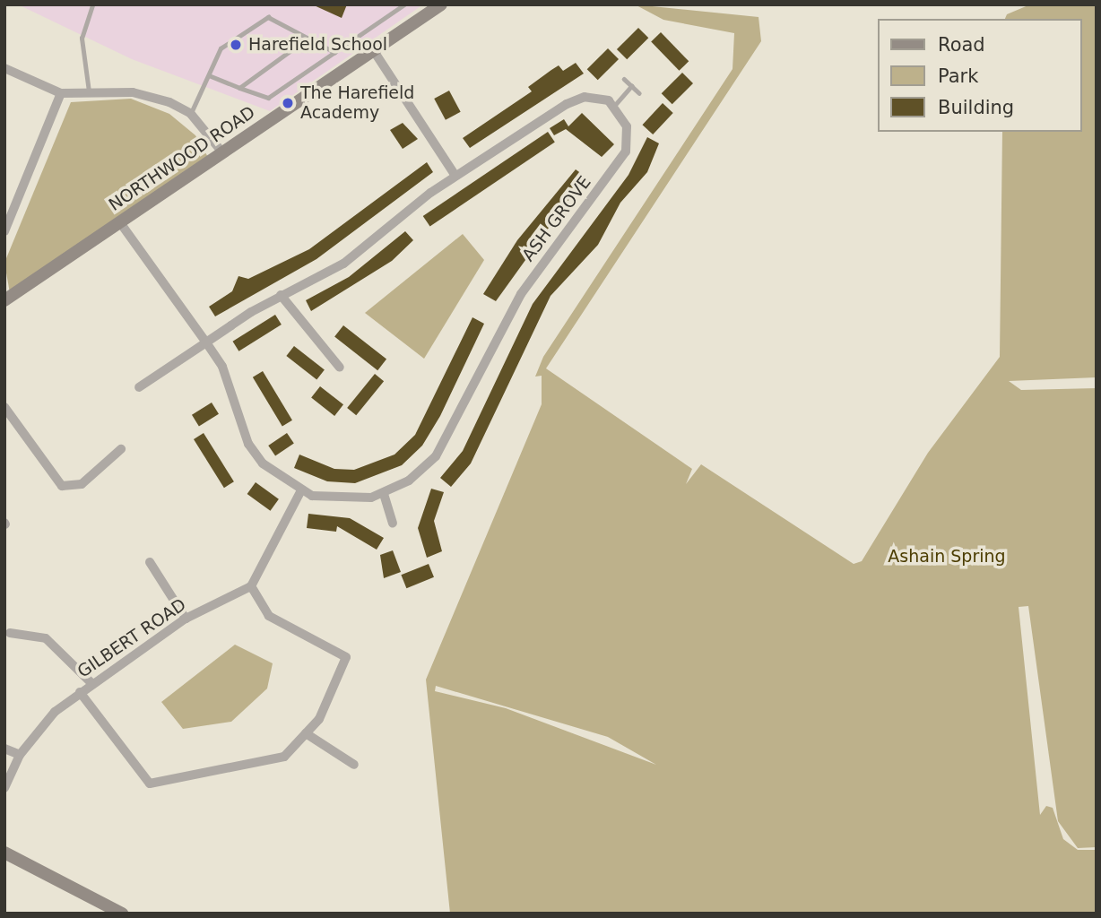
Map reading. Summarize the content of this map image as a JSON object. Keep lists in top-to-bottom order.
{
  "streets": {
    "street": ["NORTHWOOD ROAD", "ASH GROVE", "GILBERT ROAD"]
  },
  "crossings": [
    ["NORTHWOOD ROAD", "ASH GROVE"]
  ],
  "parks": ["Ashain Spring"],
  "places": ["Harefield School", "The Harefield Academy"],
  "legend": ["Road", "Park", "Building"]
}
